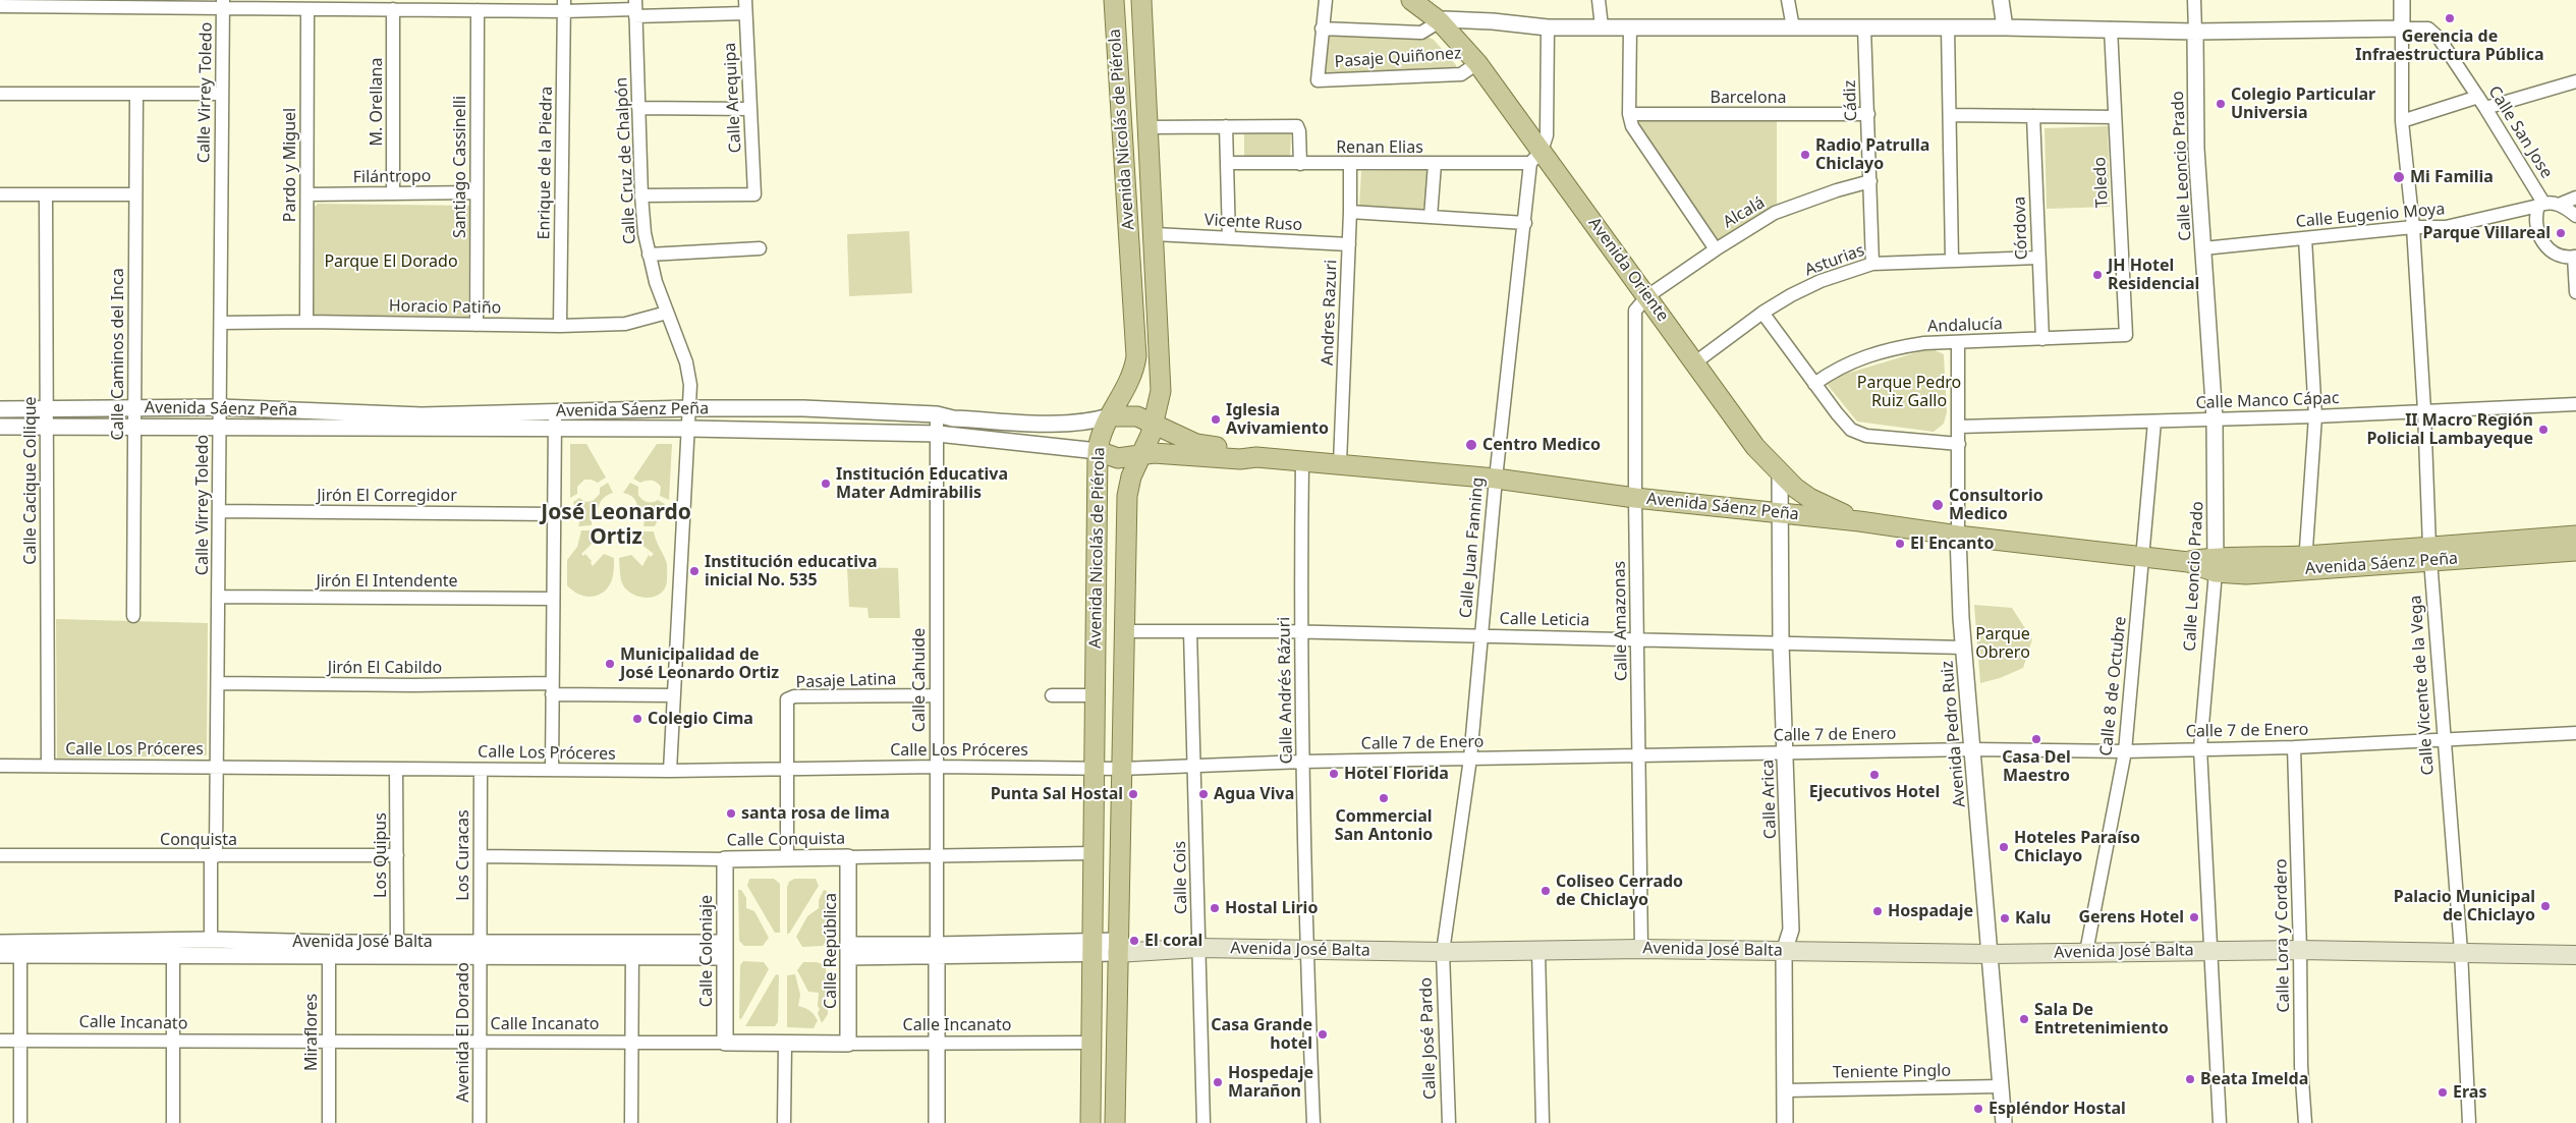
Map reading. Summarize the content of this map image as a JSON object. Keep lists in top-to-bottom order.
{
  "streets": {
    "main road": [
      "Avenida Nicolás de Piérola",
      "Avenida Oriente",
      "Avenida Sáenz Peña",
      "Avenida José Balta"
    ],
    "street": [
      "Pasaje Quiñonez",
      "Calle Virrey Toledo",
      "Calle Arequipa",
      "Barcelona",
      "Cádiz",
      "M. Orellana",
      "Calle San Jose",
      "Renan Elias",
      "Calle Cruz de Chalpón",
      "Enrique de la Piedra",
      "Pardo y Miguel",
      "Calle Leoncio Prado",
      "Santiago Cassinelli",
      "Filántropo",
      "Toledo",
      "Alcalá",
      "Calle Eugenio Moya",
      "Vicente Ruso",
      "Córdova",
      "Asturias",
      "Horacio Patiño",
      "Andres Razuri",
      "Andalucía",
      "Calle Caminos del Inca",
      "Calle Manco Cápac",
      "Calle Cacique Collique",
      "Jirón El Corregidor",
      "Calle Juan Fanning",
      "Jirón El Intendente",
      "Calle Leticia",
      "Calle Amazonas",
      "Jirón El Cabildo",
      "Calle Cahuide",
      "Pasaje Latina",
      "Calle Vicente de la Vega",
      "Calle 8 de Octubre",
      "Calle Andrés Rázuri",
      "Calle 7 de Enero",
      "Avenida Pedro Ruiz",
      "Calle Los Próceres",
      "Calle Arica",
      "Conquista",
      "Calle Conquista",
      "Los Quipus",
      "Los Curacas",
      "Calle Cois",
      "Calle Lora y Cordero",
      "Calle Coloniaje",
      "Calle República",
      "Calle Incanato",
      "Miraflores",
      "Avenida El Dorado",
      "Calle José Pardo",
      "Teniente Pinglo"
    ]
  },
  "crossings": [
    ["Pasaje Quiñonez", "Avenida Oriente"],
    ["Calle Virrey Toledo", "Horacio Patiño"],
    ["Calle Virrey Toledo", "Avenida Sáenz Peña"],
    ["Calle Virrey Toledo", "Jirón El Corregidor"],
    ["Calle Virrey Toledo", "Jirón El Intendente"],
    ["Calle Virrey Toledo", "Jirón El Cabildo"],
    ["Calle Virrey Toledo", "Calle Los Próceres"],
    ["Calle Virrey Toledo", "Conquista"],
    ["Calle Virrey Toledo", "Avenida José Balta"],
    ["Calle Arequipa", "Calle Cruz de Chalpón"],
    ["Barcelona", "Cádiz"],
    ["Cádiz", "Alcalá"],
    ["Cádiz", "Asturias"],
    ["M. Orellana", "Filántropo"],
    ["Avenida Nicolás de Piérola", "Vicente Ruso"],
    ["Avenida Nicolás de Piérola", "Avenida Sáenz Peña"],
    ["Avenida Nicolás de Piérola", "Calle Leticia"],
    ["Avenida Nicolás de Piérola", "Calle 7 de Enero"],
    ["Avenida Nicolás de Piérola", "Calle Los Próceres"],
    ["Avenida Nicolás de Piérola", "Calle Conquista"],
    ["Avenida Nicolás de Piérola", "Avenida José Balta"],
    ["Avenida Nicolás de Piérola", "Calle Incanato"],
    ["Calle San Jose", "Calle Eugenio Moya"],
    ["Calle San Jose", "Calle Vicente de la Vega"],
    ["Renan Elias", "Avenida Oriente"],
    ["Renan Elias", "Andres Razuri"],
    ["Renan Elias", "Calle Juan Fanning"],
    ["Calle Cruz de Chalpón", "Horacio Patiño"],
    ["Calle Cruz de Chalpón", "Avenida Sáenz Peña"],
    ["Calle Cruz de Chalpón", "Jirón El Cabildo"],
    ["Calle Cruz de Chalpón", "Calle Los Próceres"],
    ["Enrique de la Piedra", "Horacio Patiño"],
    ["Pardo y Miguel", "Filántropo"],
    ["Pardo y Miguel", "Horacio Patiño"],
    ["Calle Leoncio Prado", "Calle Eugenio Moya"],
    ["Calle Leoncio Prado", "Calle Manco Cápac"],
    ["Calle Leoncio Prado", "Avenida Sáenz Peña"],
    ["Calle Leoncio Prado", "Calle 7 de Enero"],
    ["Calle Leoncio Prado", "Avenida José Balta"],
    ["Santiago Cassinelli", "Filántropo"],
    ["Santiago Cassinelli", "Horacio Patiño"],
    ["Toledo", "Andalucía"],
    ["Alcalá", "Avenida Oriente"],
    ["Alcalá", "Calle Amazonas"],
    ["Calle Eugenio Moya", "Calle Vicente de la Vega"],
    ["Vicente Ruso", "Andres Razuri"],
    ["Córdova", "Asturias"],
    ["Córdova", "Andalucía"],
    ["Asturias", "Avenida Oriente"],
    ["Avenida Oriente", "Avenida Sáenz Peña"],
    ["Avenida Oriente", "Calle Juan Fanning"],
    ["Avenida Oriente", "Calle Amazonas"],
    ["Avenida Oriente", "Calle Arica"],
    ["Andres Razuri", "Avenida Sáenz Peña"],
    ["Andalucía", "Avenida Pedro Ruiz"],
    ["Calle Caminos del Inca", "Avenida Sáenz Peña"],
    ["Calle Manco Cápac", "Calle Vicente de la Vega"],
    ["Calle Manco Cápac", "Calle 8 de Octubre"],
    ["Calle Manco Cápac", "Avenida Pedro Ruiz"],
    ["Avenida Sáenz Peña", "Calle Cacique Collique"],
    ["Avenida Sáenz Peña", "Calle Juan Fanning"],
    ["Avenida Sáenz Peña", "Calle Amazonas"],
    ["Avenida Sáenz Peña", "Calle Cahuide"],
    ["Avenida Sáenz Peña", "Calle Vicente de la Vega"],
    ["Avenida Sáenz Peña", "Calle 8 de Octubre"],
    ["Avenida Sáenz Peña", "Calle Andrés Rázuri"],
    ["Avenida Sáenz Peña", "Avenida Pedro Ruiz"],
    ["Avenida Sáenz Peña", "Calle Arica"],
    ["Calle Cacique Collique", "Calle Los Próceres"],
    ["Calle Juan Fanning", "Calle Leticia"],
    ["Calle Juan Fanning", "Calle 7 de Enero"],
    ["Calle Juan Fanning", "Avenida José Balta"],
    ["Calle Juan Fanning", "Calle José Pardo"],
    ["Calle Leticia", "Calle Amazonas"],
    ["Calle Leticia", "Calle Andrés Rázuri"],
    ["Calle Leticia", "Avenida Pedro Ruiz"],
    ["Calle Leticia", "Calle Arica"],
    ["Calle Leticia", "Calle Cois"],
    ["Calle Amazonas", "Calle 7 de Enero"],
    ["Calle Amazonas", "Avenida José Balta"],
    ["Calle Cahuide", "Pasaje Latina"],
    ["Calle Cahuide", "Calle Los Próceres"],
    ["Calle Cahuide", "Calle Conquista"],
    ["Calle Cahuide", "Avenida José Balta"],
    ["Pasaje Latina", "Calle Los Próceres"],
    ["Calle Vicente de la Vega", "Calle 7 de Enero"],
    ["Calle Vicente de la Vega", "Avenida José Balta"],
    ["Calle 8 de Octubre", "Calle 7 de Enero"],
    ["Calle 8 de Octubre", "Avenida José Balta"],
    ["Calle Andrés Rázuri", "Calle 7 de Enero"],
    ["Calle Andrés Rázuri", "Avenida José Balta"],
    ["Calle 7 de Enero", "Avenida Pedro Ruiz"],
    ["Calle 7 de Enero", "Calle Los Próceres"],
    ["Calle 7 de Enero", "Calle Arica"],
    ["Calle 7 de Enero", "Calle Cois"],
    ["Calle 7 de Enero", "Calle Lora y Cordero"],
    ["Avenida Pedro Ruiz", "Avenida José Balta"],
    ["Avenida Pedro Ruiz", "Teniente Pinglo"],
    ["Calle Los Próceres", "Los Quipus"],
    ["Calle Los Próceres", "Los Curacas"],
    ["Calle Arica", "Avenida José Balta"],
    ["Calle Arica", "Teniente Pinglo"],
    ["Conquista", "Los Quipus"],
    ["Calle Conquista", "Los Curacas"],
    ["Calle Conquista", "Calle Coloniaje"],
    ["Calle Conquista", "Calle República"],
    ["Los Quipus", "Avenida José Balta"],
    ["Los Curacas", "Avenida José Balta"],
    ["Los Curacas", "Avenida El Dorado"],
    ["Calle Cois", "Avenida José Balta"],
    ["Calle Lora y Cordero", "Avenida José Balta"],
    ["Avenida José Balta", "Calle Coloniaje"],
    ["Avenida José Balta", "Calle República"],
    ["Avenida José Balta", "Miraflores"],
    ["Avenida José Balta", "Avenida El Dorado"],
    ["Avenida José Balta", "Calle José Pardo"],
    ["Calle Coloniaje", "Calle Incanato"],
    ["Calle República", "Calle Incanato"],
    ["Calle Incanato", "Miraflores"],
    ["Calle Incanato", "Avenida El Dorado"]
  ],
  "districts": ["José Leonardo Ortiz"],
  "parks": ["Parque El Dorado", "Parque Pedro Ruiz Gallo", "Parque Obrero"],
  "places": [
    "Gerencia de Infraestructura Pública",
    "Colegio Particular Universia",
    "Radio Patrulla Chiclayo",
    "Mi Familia",
    "Parque Villareal",
    "JH Hotel Residencial",
    "Iglesia Avivamiento",
    "II Macro Región Policial Lambayeque",
    "Centro Medico",
    "Institución Educativa Mater Admirabilis",
    "Consultorio Medico",
    "El Encanto",
    "Institución educativa inicial No. 535",
    "Municipalidad de José Leonardo Ortiz",
    "Colegio Cima",
    "Casa Del Maestro",
    "Hotel Florida",
    "Ejecutivos Hotel",
    "Punta Sal Hostal",
    "Agua Viva",
    "Commercial San Antonio",
    "santa rosa de lima",
    "Hoteles Paraíso Chiclayo",
    "Coliseo Cerrado de Chiclayo",
    "Palacio Municipal de Chiclayo",
    "Hostal Lirio",
    "Hospadaje",
    "Gerens Hotel",
    "Kalu",
    "El coral",
    "Sala De Entretenimiento",
    "Casa Grande hotel",
    "Beata Imelda",
    "Hospedaje Marañon",
    "Eras",
    "Espléndor Hostal"
  ]
}
